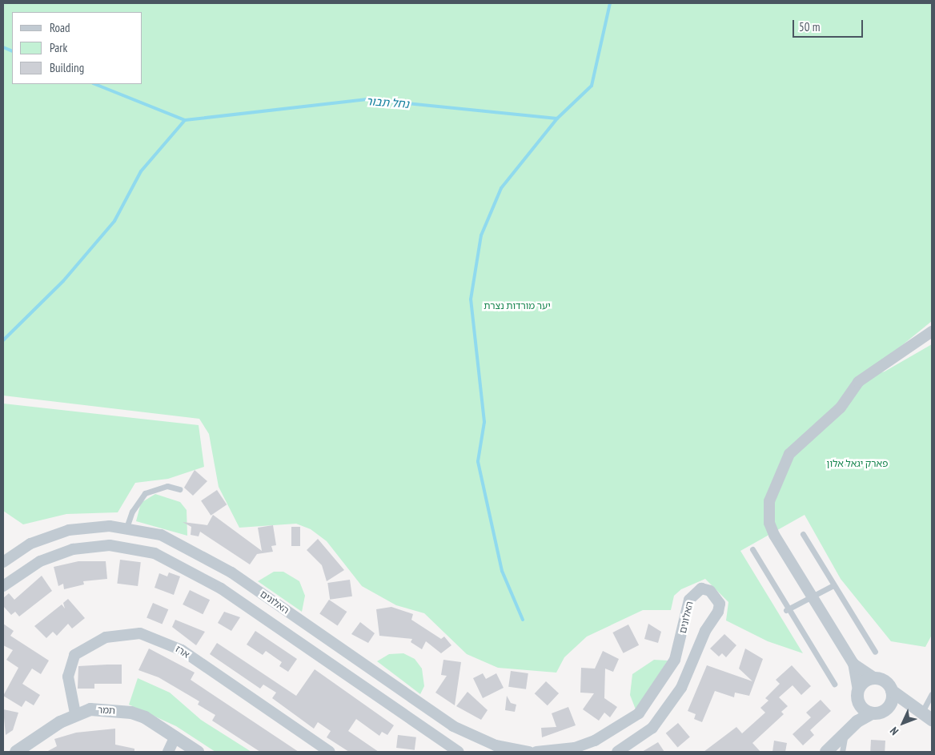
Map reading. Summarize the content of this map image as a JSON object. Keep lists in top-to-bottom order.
{
  "streets": {
    "street": ["האלונים", "ארז", "תמר"]
  },
  "crossings": [
    ["ארז", "תמר"]
  ],
  "water": ["נחל תבור"],
  "parks": ["יער מורדות נצרת", "פארק יגאל אלון"],
  "legend": ["Road", "Park", "Building"],
  "scale_bar": "50 m",
  "north": "bottom left"
}
